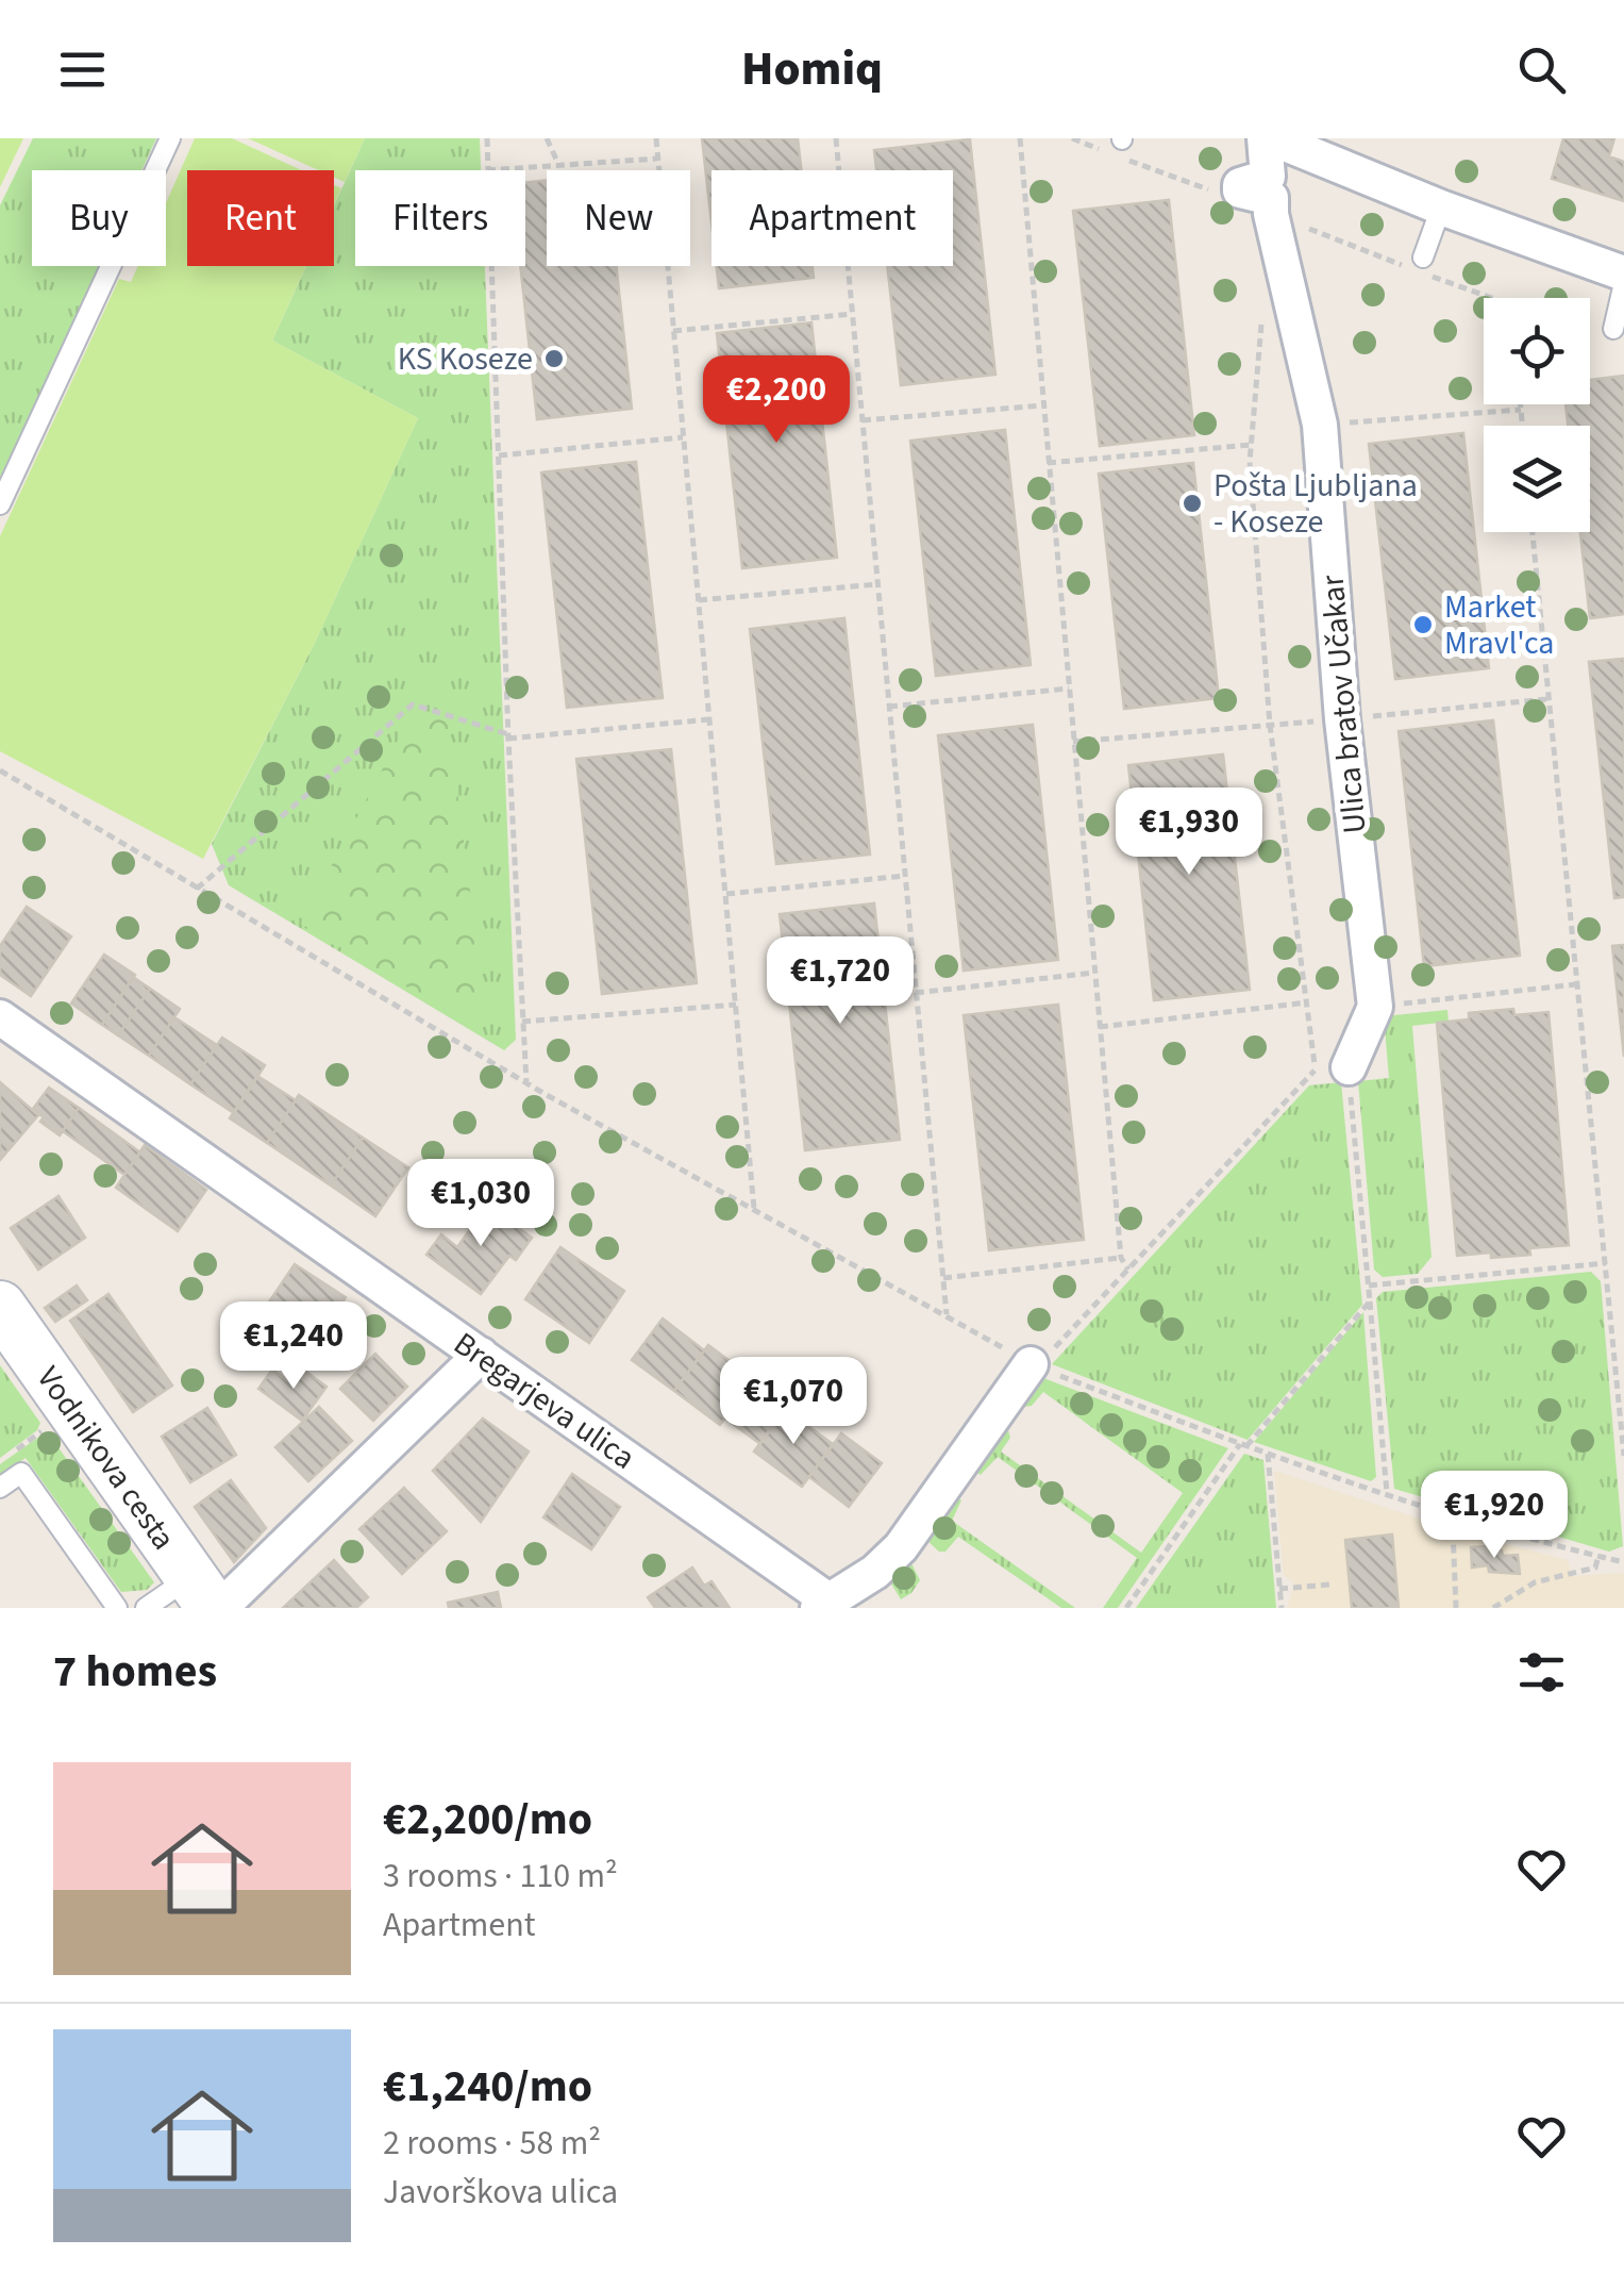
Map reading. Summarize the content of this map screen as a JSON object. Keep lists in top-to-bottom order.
{
  "streets": {
    "street": ["Ulica bratov Učakar", "Bregarjeva ulica", "Vodnikova cesta"]
  },
  "places": ["KS Koseze", "Pošta Ljubljana - Koseze", "Market Mravl'ca"],
  "page": {
    "header": "Homiq",
    "chip": [
      "Buy",
      "Rent",
      "Filters",
      "New",
      "Apartment"
    ],
    "price": [
      "€2,200",
      "€1,930",
      "€1,720",
      "€1,030",
      "€1,240",
      "€1,070",
      "€1,920"
    ],
    "heading": "7 homes",
    "list": [
      {
        "name": "€2,200/mo",
        "note": "3 rooms · 110 m² · Apartment"
      },
      {
        "name": "€1,240/mo",
        "note": "2 rooms · 58 m² · Javorškova ulica"
      }
    ]
  }
}
